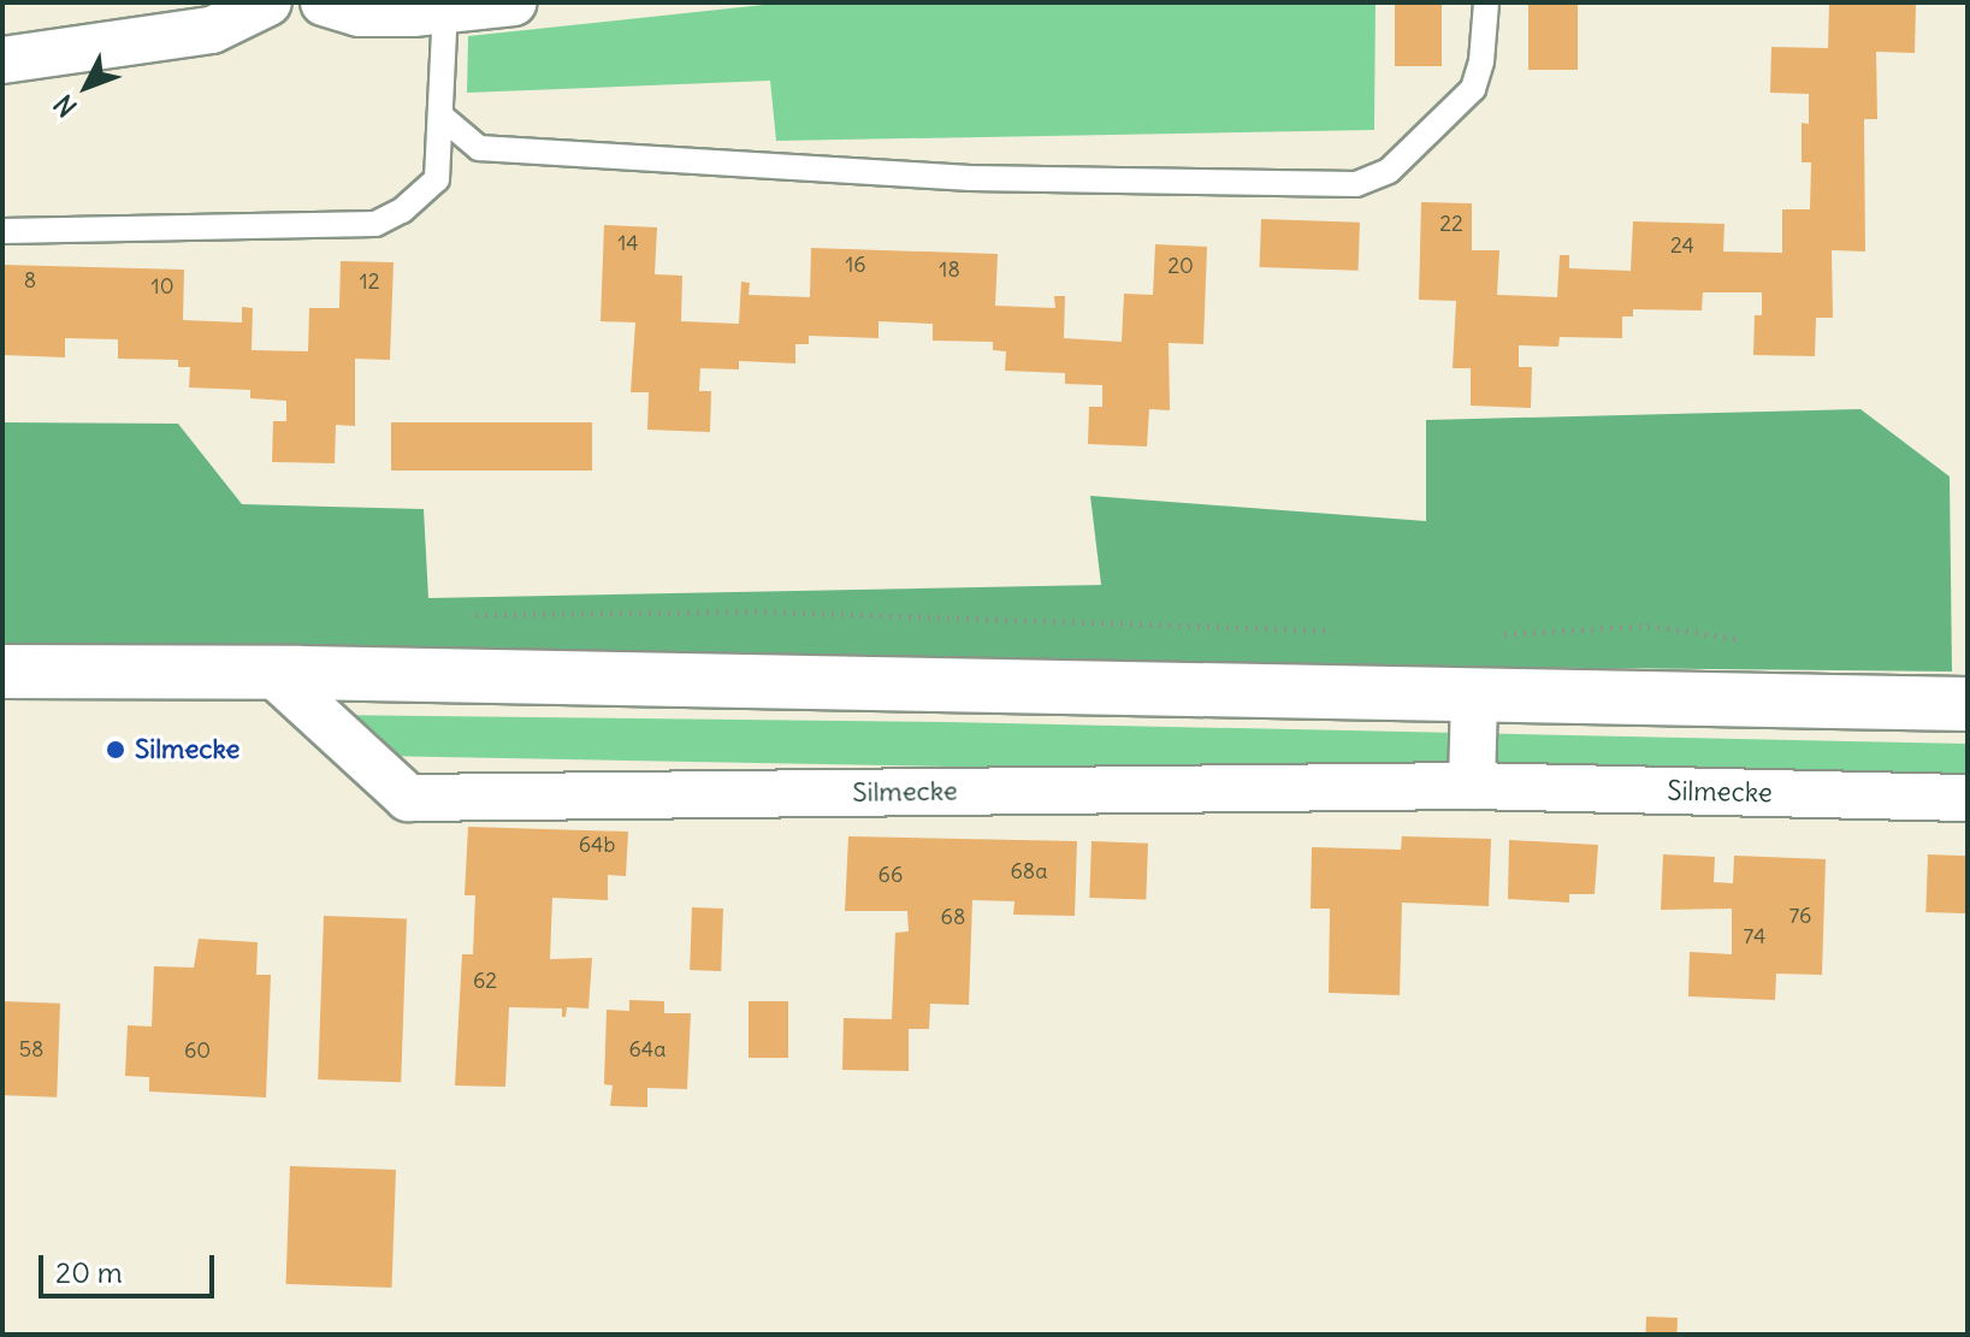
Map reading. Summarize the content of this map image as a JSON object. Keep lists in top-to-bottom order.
{
  "streets": {
    "street": ["Silmecke"]
  },
  "places": ["Silmecke"],
  "house_numbers": [
    "22",
    "14",
    "24",
    "16",
    "20",
    "18",
    "8",
    "12",
    "10",
    "64b",
    "68a",
    "66",
    "76",
    "68",
    "74",
    "62",
    "58",
    "64a",
    "60"
  ],
  "scale_bar": "20 m",
  "north": "bottom left"
}
